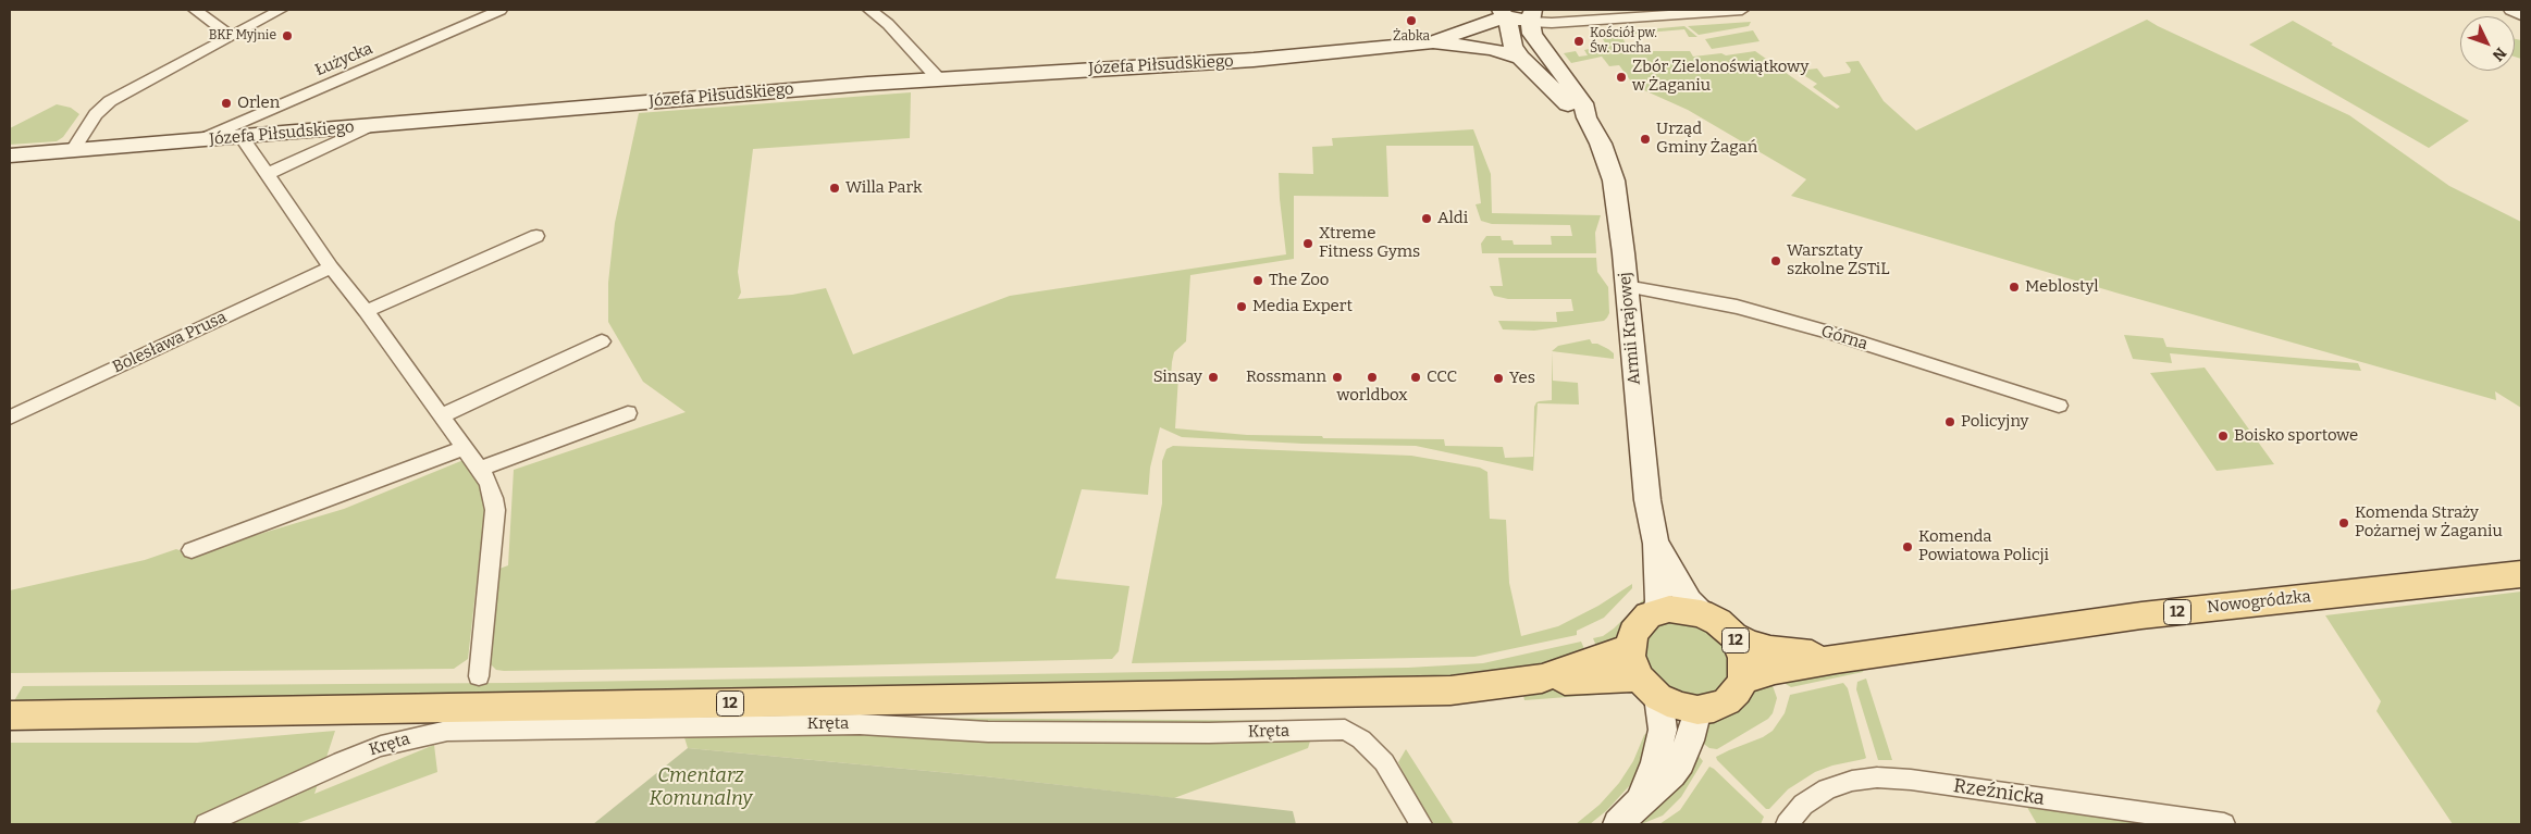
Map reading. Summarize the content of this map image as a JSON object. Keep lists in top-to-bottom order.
{
  "streets": {
    "main road": ["Nowogródzka", "12"],
    "street": [
      "Łużycka",
      "Józefa Piłsudskiego",
      "Armii Krajowej",
      "Górna",
      "Bolesława Prusa",
      "Kręta",
      "Rzeźnicka"
    ]
  },
  "crossings": [
    ["Łużycka", "Józefa Piłsudskiego"],
    ["Józefa Piłsudskiego", "Armii Krajowej"],
    ["Armii Krajowej", "Górna"],
    ["Armii Krajowej", "Nowogródzka"],
    ["Armii Krajowej", "12"],
    ["Nowogródzka", "12"]
  ],
  "parks": ["Cmentarz Komunalny"],
  "places": [
    "Żabka",
    "BKF Myjnie",
    "Kościół pw. Św. Ducha",
    "Zbór Zielonoświątkowy w Żaganiu",
    "Orlen",
    "Urząd Gminy Żagań",
    "Willa Park",
    "Aldi",
    "Xtreme Fitness Gyms",
    "Warsztaty szkolne ZSTiL",
    "The Zoo",
    "Meblostyl",
    "Media Expert",
    "Sinsay",
    "Rossmann",
    "worldbox",
    "CCC",
    "Yes",
    "Policyjny",
    "Boisko sportowe",
    "Komenda Straży Pożarnej w Żaganiu",
    "Komenda Powiatowa Policji"
  ],
  "north": "bottom right"
}
